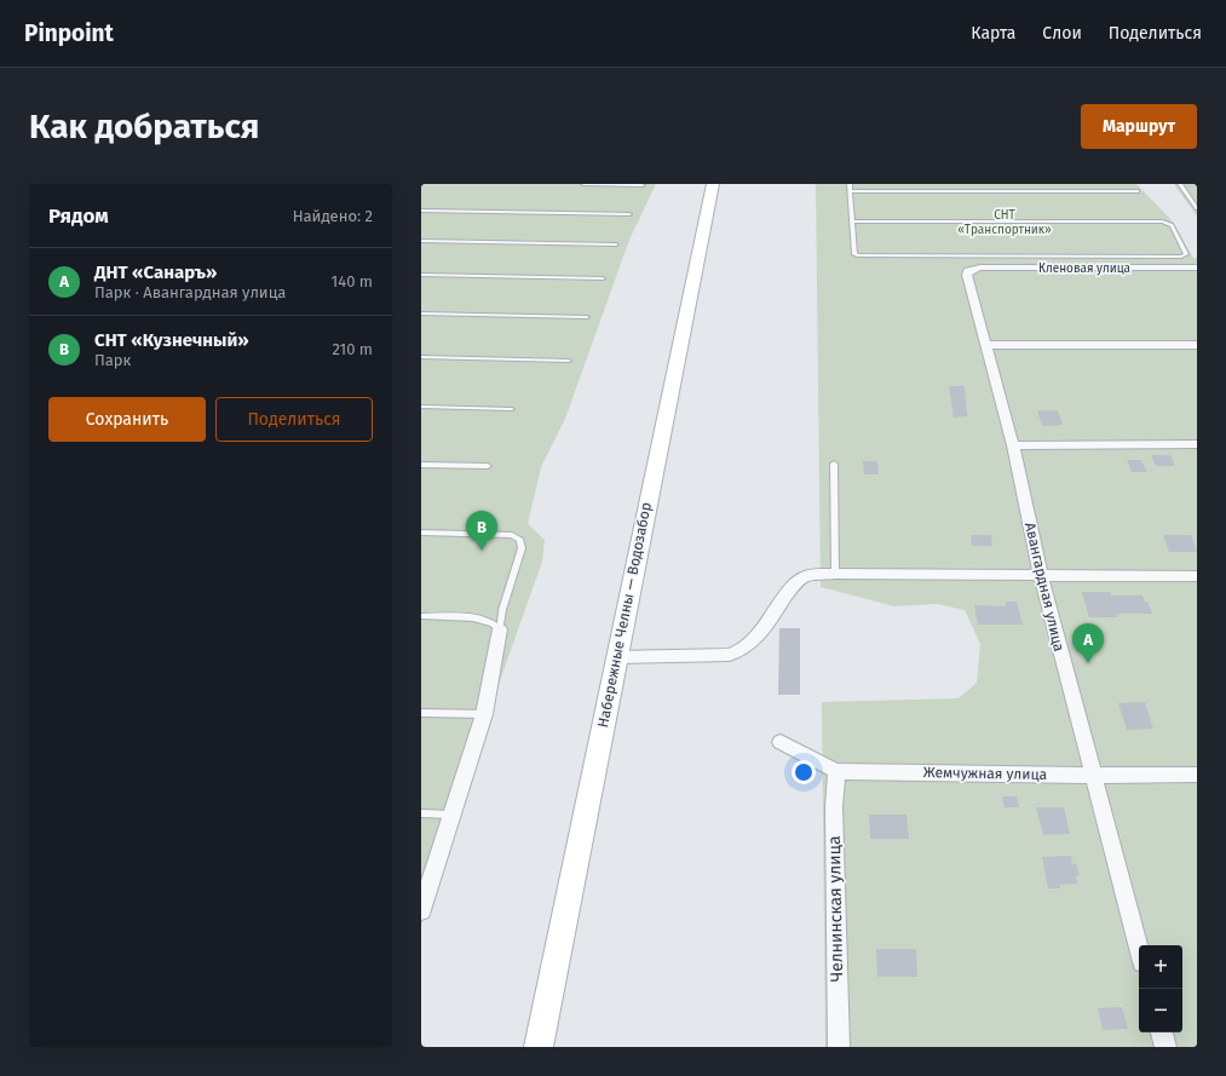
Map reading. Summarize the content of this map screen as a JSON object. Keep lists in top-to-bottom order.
{
  "streets": {
    "main road": ["Набережные Челны — Водозабор"],
    "street": [
      "Кленовая улица",
      "Авангардная улица",
      "Жемчужная улица",
      "Челнинская улица"
    ]
  },
  "crossings": [
    ["Кленовая улица", "Авангардная улица"],
    ["Авангардная улица", "Жемчужная улица"],
    ["Жемчужная улица", "Челнинская улица"]
  ],
  "parks": ["СНТ «Транспортник»"],
  "page": {
    "header": "Pinpoint",
    "nav": ["Карта", "Слои", "Поделиться"],
    "buttons": [
      "Маршрут",
      ["Сохранить", "Поделиться"]
    ],
    "title": "Как добраться",
    "heading": ["Рядом", "Найдено: 2"],
    "list": [
      {
        "mark": "A",
        "name": "ДНТ «Санаръ»",
        "note": "Парк · Авангардная улица",
        "value": "140 m"
      },
      {
        "mark": "B",
        "name": "СНТ «Кузнечный»",
        "note": "Парк",
        "value": "210 m"
      }
    ],
    "pins": ["B", "A"],
    "map_buttons": ["+", "−"]
  }
}
